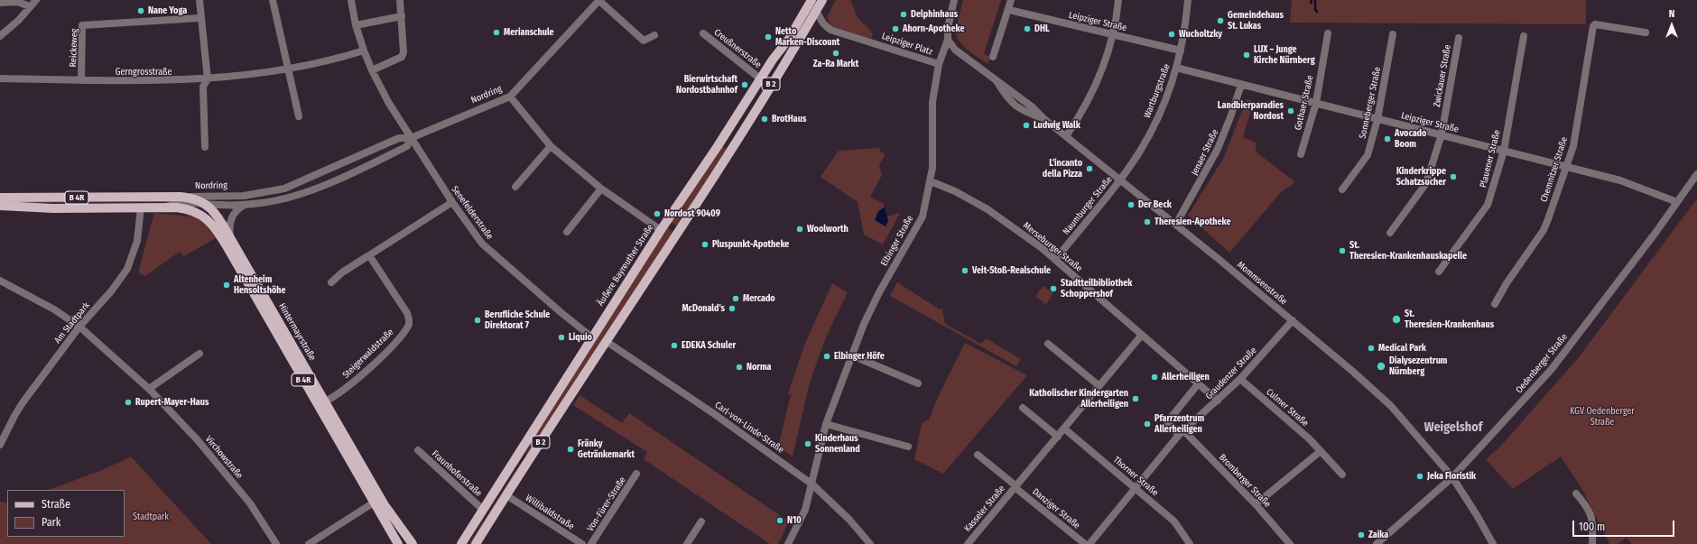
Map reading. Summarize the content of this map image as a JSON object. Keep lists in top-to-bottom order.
{
  "streets": {
    "main road": [
      "B 2",
      "Nordring",
      "B 4R",
      "Äußere Bayreuther Straße",
      "Hintermayrstraße"
    ],
    "street": [
      "Leipziger Straße",
      "Leipziger Platz",
      "Reickeweg",
      "Creußnerstraße",
      "Gerngrosstraße",
      "Zwickauer Straße",
      "Wartburgstraße",
      "Gothaer Straße",
      "Sonneberger Straße",
      "Jenaer Straße",
      "Plauener Straße",
      "Chemnitzer Straße",
      "Naumburger Straße",
      "Senefelderstraße",
      "Elbinger Straße",
      "Merseburger Straße",
      "Mommsenstraße",
      "Am Stadtpark",
      "Steigerwaldstraße",
      "Oedenberger Straße",
      "Graudenzer Straße",
      "Culmer Straße",
      "Carl-von-Linde-Straße",
      "Virchowstraße",
      "Fraunhoferstraße",
      "Thorner Straße",
      "Bromberger Straße",
      "Von-Fürer-Straße",
      "Kasseler Straße",
      "Danziger Straße",
      "Willibaldstraße"
    ]
  },
  "crossings": [
    ["Leipziger Straße", "Zwickauer Straße"],
    ["Leipziger Straße", "Wartburgstraße"],
    ["Leipziger Straße", "Gothaer Straße"],
    ["Leipziger Straße", "Sonneberger Straße"],
    ["Leipziger Straße", "Jenaer Straße"],
    ["Leipziger Straße", "Plauener Straße"],
    ["Leipziger Straße", "Chemnitzer Straße"],
    ["Leipziger Straße", "Oedenberger Straße"],
    ["Leipziger Platz", "B 2"],
    ["Leipziger Platz", "Elbinger Straße"],
    ["Leipziger Platz", "Mommsenstraße"],
    ["Reickeweg", "Gerngrosstraße"],
    ["Creußnerstraße", "Äußere Bayreuther Straße"],
    ["Gerngrosstraße", "Senefelderstraße"],
    ["B 2", "Carl-von-Linde-Straße"],
    ["B 2", "Willibaldstraße"],
    ["Wartburgstraße", "Naumburger Straße"],
    ["Wartburgstraße", "Mommsenstraße"],
    ["Nordring", "Senefelderstraße"],
    ["Nordring", "Am Stadtpark"],
    ["Nordring", "Hintermayrstraße"],
    ["Jenaer Straße", "Mommsenstraße"],
    ["Naumburger Straße", "Merseburger Straße"],
    ["Naumburger Straße", "Mommsenstraße"],
    ["Senefelderstraße", "Äußere Bayreuther Straße"],
    ["Elbinger Straße", "Merseburger Straße"],
    ["Elbinger Straße", "Carl-von-Linde-Straße"],
    ["Merseburger Straße", "Graudenzer Straße"],
    ["Merseburger Straße", "Kasseler Straße"],
    ["Äußere Bayreuther Straße", "Fraunhoferstraße"],
    ["Mommsenstraße", "Oedenberger Straße"],
    ["Mommsenstraße", "Graudenzer Straße"],
    ["Am Stadtpark", "Virchowstraße"],
    ["Hintermayrstraße", "Steigerwaldstraße"],
    ["Graudenzer Straße", "Culmer Straße"],
    ["Graudenzer Straße", "Thorner Straße"],
    ["Graudenzer Straße", "Bromberger Straße"],
    ["Thorner Straße", "Kasseler Straße"],
    ["Kasseler Straße", "Danziger Straße"]
  ],
  "districts": ["Weigelshof"],
  "parks": ["KGV Oedenberger Straße", "Stadtpark"],
  "places": [
    "Nane Yoga",
    "Delphinhaus",
    "Gemeindehaus St. Lukas",
    "Ahorn-Apotheke",
    "DHL",
    "Merianschule",
    "Wucholtzky",
    "Netto Marken-Discount",
    "Za-Ra Markt",
    "LUX – Junge Kirche Nürnberg",
    "Bierwirtschaft Nordostbahnhof",
    "Landbierparadies Nordost",
    "BrotHaus",
    "Ludwig Walk",
    "Avocado Boom",
    "L'incanto della Pizza",
    "Kinderkrippe Schatzsucher",
    "Der Beck",
    "Nordost 90409",
    "Theresien-Apotheke",
    "Woolworth",
    "Pluspunkt-Apotheke",
    "St. Theresien-Krankenhauskapelle",
    "Veit-Stoß-Realschule",
    "Altenheim Hensoltshöhe",
    "Stadtteilbibliothek Schoppershof",
    "Mercado",
    "McDonald's",
    "St. Theresien-Krankenhaus",
    "Berufliche Schule Direktorat 7",
    "Liquio",
    "EDEKA Schuler",
    "Medical Park",
    "Elbinger Höfe",
    "Dialysezentrum Nürnberg",
    "Norma",
    "Allerheiligen",
    "Katholischer Kindergarten Allerheiligen",
    "Rupert-Mayer-Haus",
    "Pfarrzentrum Allerheiligen",
    "Kinderhaus Sonnenland",
    "Fränky Getränkemarkt",
    "Jeka Floristik",
    "N10",
    "Zaika"
  ],
  "legend": ["Straße", "Park"],
  "scale_bar": "100 m",
  "north": "top"
}
